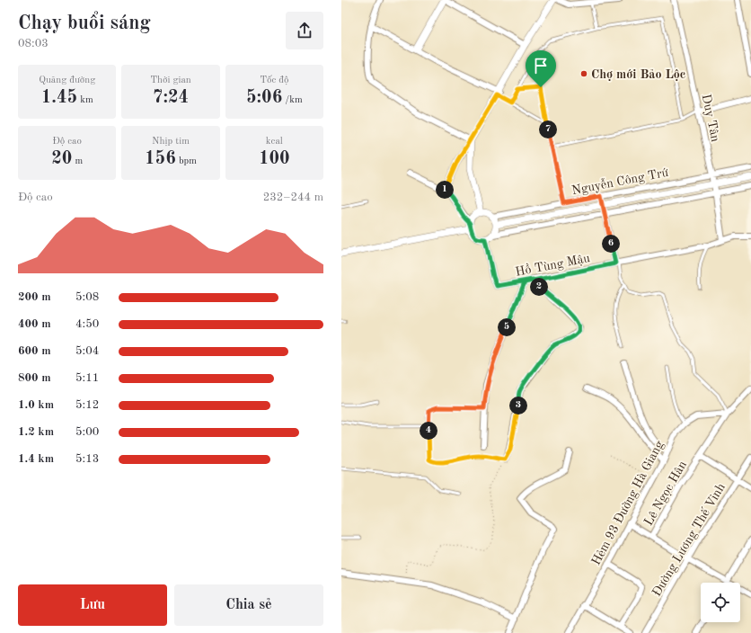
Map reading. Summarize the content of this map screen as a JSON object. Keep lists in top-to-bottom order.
{
  "streets": {
    "street": [
      "Duy Tân",
      "Nguyễn Công Trứ",
      "Hồ Tùng Mậu",
      "Lê Ngọc Hân",
      "Hẻm 93 Đường Hà Giang",
      "Đường Lương Thế Vinh"
    ]
  },
  "crossings": [
    ["Duy Tân", "Nguyễn Công Trứ"],
    ["Duy Tân", "Hồ Tùng Mậu"],
    ["Nguyễn Công Trứ", "Hồ Tùng Mậu"],
    ["Lê Ngọc Hân", "Đường Lương Thế Vinh"]
  ],
  "places": ["Chợ mới Bảo Lộc"],
  "page": {
    "heading": ["Chạy buổi sáng", "08:03"],
    "stats": [
      ["Quãng đường", "1.45 km"],
      ["Thời gian", "7:24"],
      ["Tốc độ", "5:06 /km"],
      ["Độ cao", "20 m"],
      ["Nhịp tim", "156 bpm"],
      ["kcal", "100"]
    ],
    "pins": [
      "7",
      "1",
      "6",
      "2",
      "5",
      "3",
      "4"
    ],
    "chart": ["Độ cao", "232–244 m"],
    "list": [
      {
        "name": "200 m",
        "note": "5:08"
      },
      {
        "name": "400 m",
        "note": "4:50"
      },
      {
        "name": "600 m",
        "note": "5:04"
      },
      {
        "name": "800 m",
        "note": "5:11"
      },
      {
        "name": "1.0 km",
        "note": "5:12"
      },
      {
        "name": "1.2 km",
        "note": "5:00"
      },
      {
        "name": "1.4 km",
        "note": "5:13"
      }
    ],
    "buttons": ["Lưu", "Chia sẻ"]
  }
}
